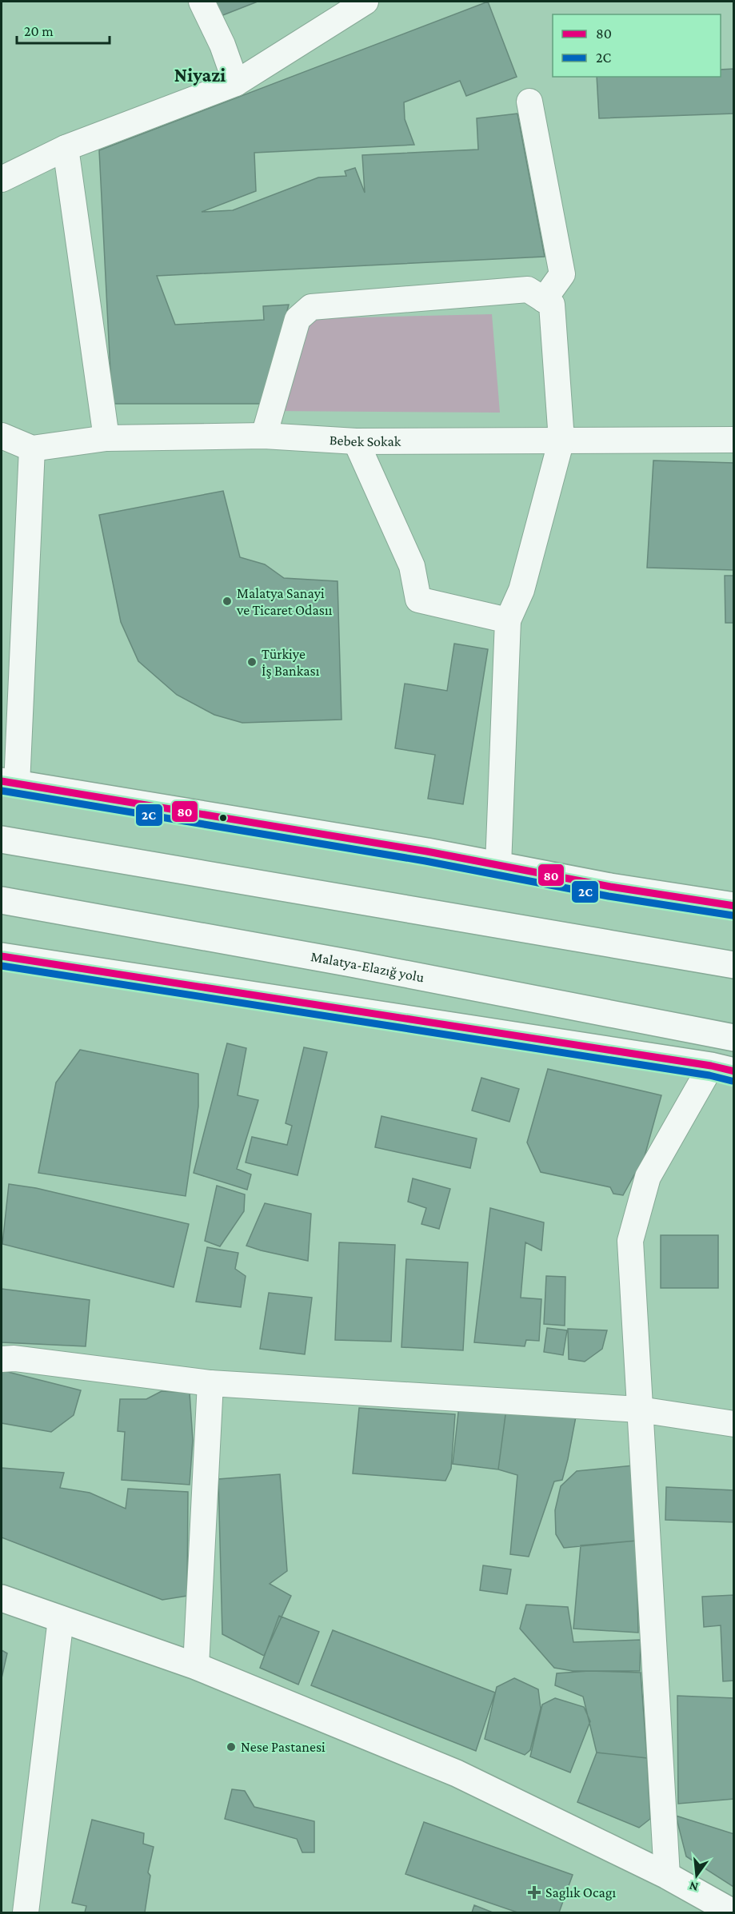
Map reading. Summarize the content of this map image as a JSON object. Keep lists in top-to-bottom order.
{
  "streets": {
    "main road": ["Malatya-Elazığ yolu"],
    "street": ["Bebek Sokak"]
  },
  "districts": ["Niyazi"],
  "places": {
    "other": ["Malatya Sanayi ve Ticaret Odasıı", "Türkiye İş Bankası", "Nese Pastanesi"],
    "health": ["Saglık Ocagı"]
  },
  "lines": ["transit line 80", "transit line 2C"],
  "legend": ["80", "2C"],
  "scale_bar": "20 m",
  "north": "bottom"
}
